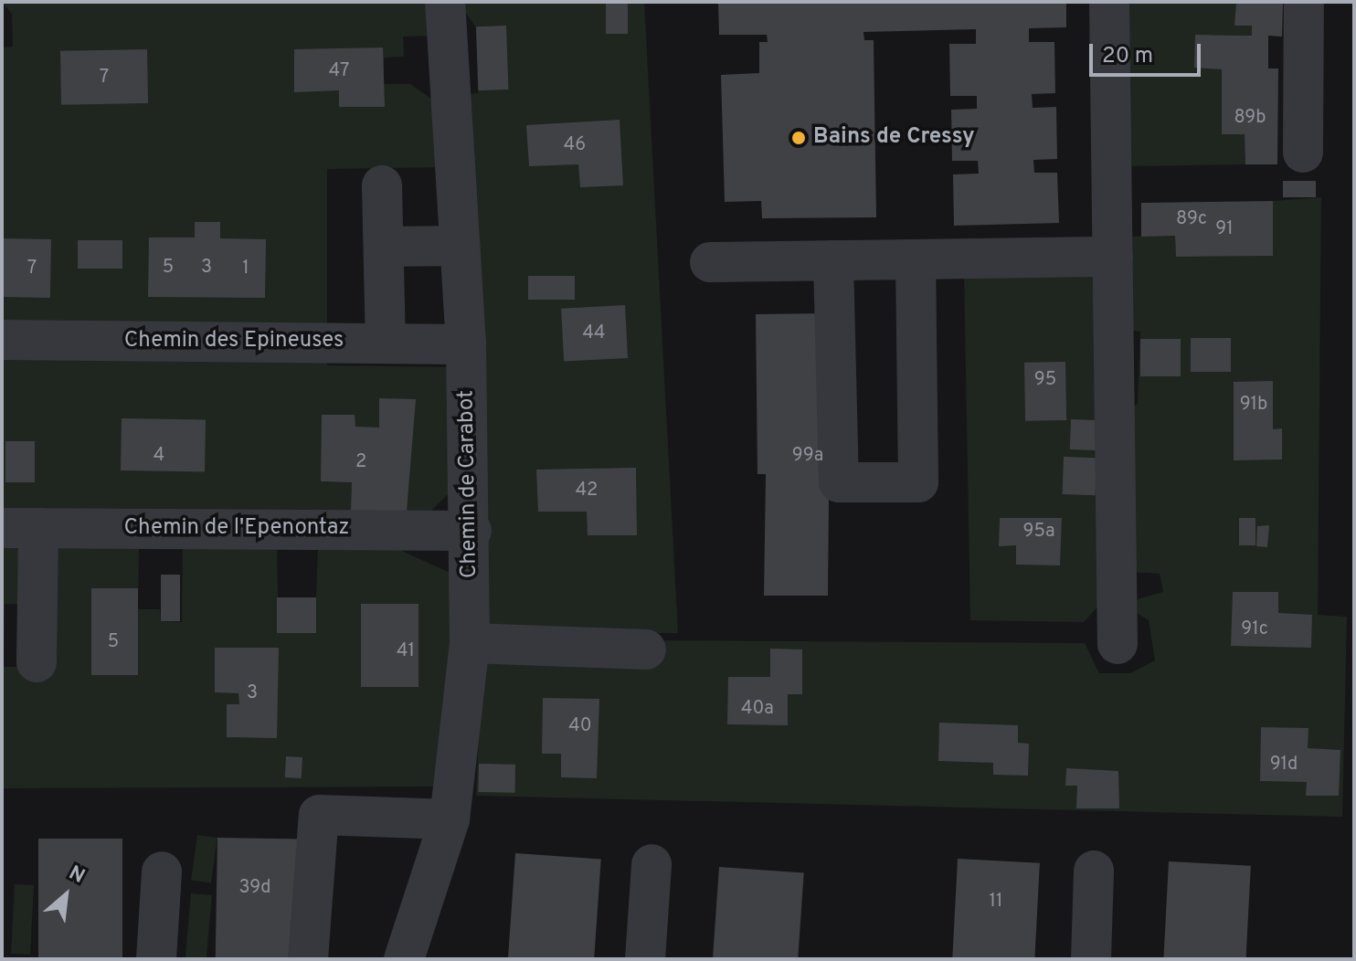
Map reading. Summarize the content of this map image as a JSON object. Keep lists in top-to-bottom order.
{
  "streets": {
    "street": ["Chemin des Epineuses", "Chemin de Carabot", "Chemin de l'Epenontaz"]
  },
  "crossings": [
    ["Chemin des Epineuses", "Chemin de Carabot"],
    ["Chemin de Carabot", "Chemin de l'Epenontaz"]
  ],
  "places": ["Bains de Cressy"],
  "house_numbers": [
    "47",
    "7",
    "89b",
    "46",
    "89c",
    "91",
    "5",
    "3",
    "7",
    "1",
    "44",
    "95",
    "91b",
    "4",
    "99a",
    "2",
    "42",
    "95a",
    "91c",
    "5",
    "41",
    "3",
    "40a",
    "40",
    "91d",
    "39d",
    "11"
  ],
  "scale_bar": "20 m",
  "north": "top right"
}
